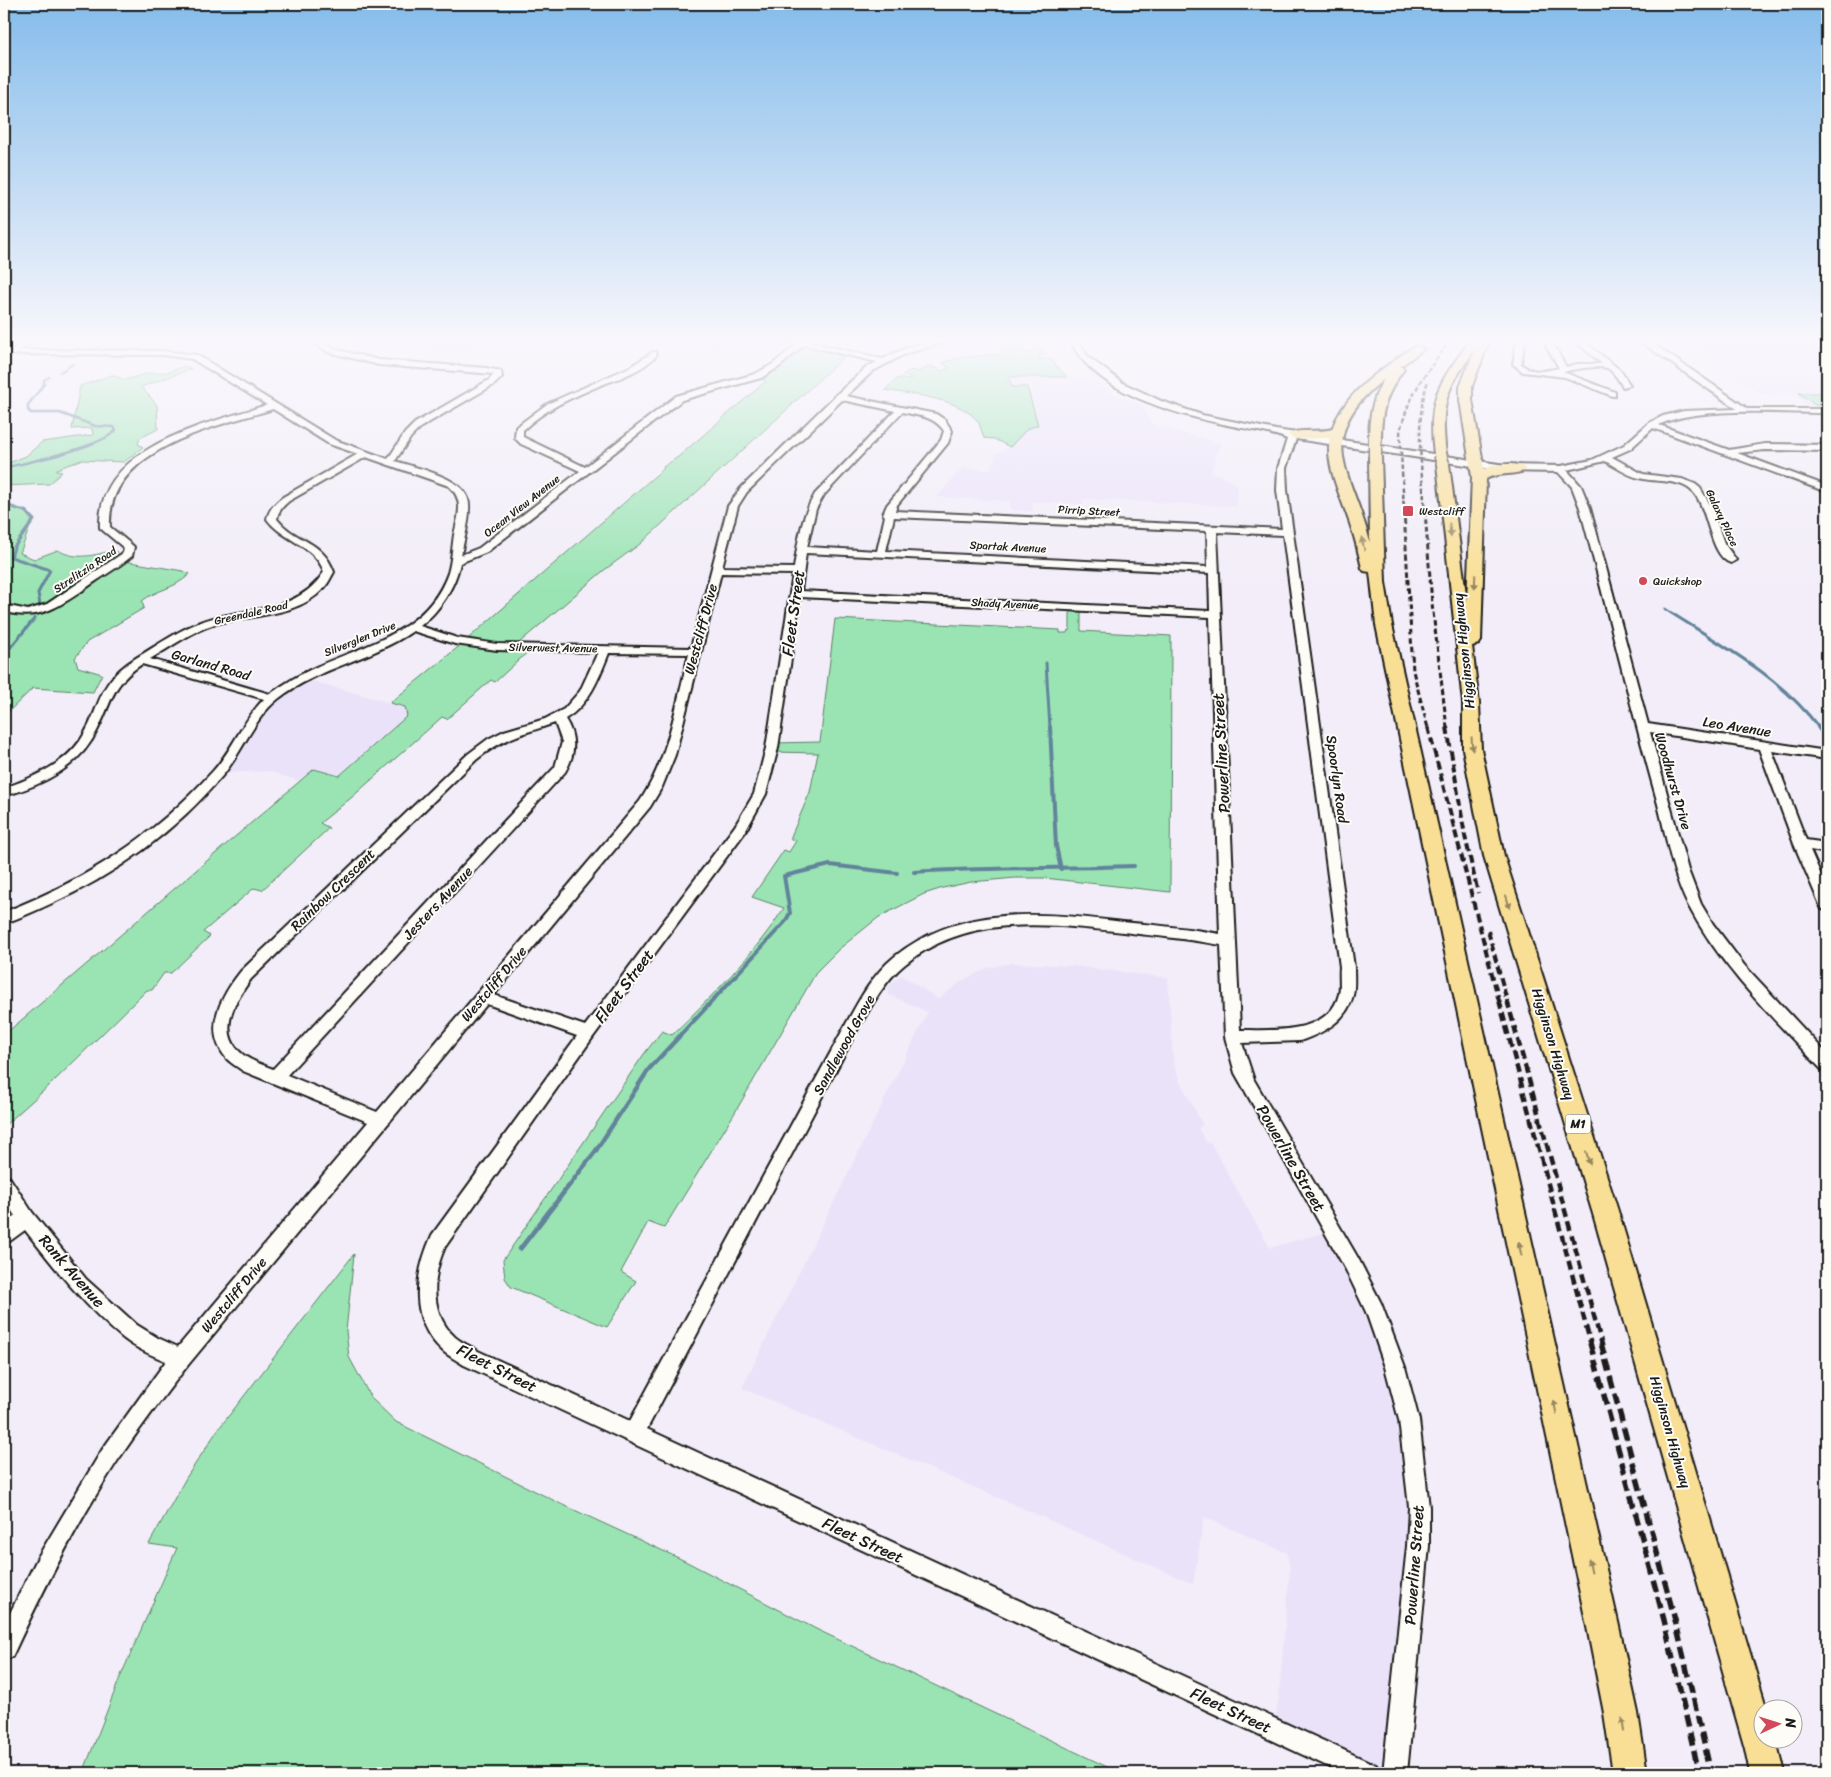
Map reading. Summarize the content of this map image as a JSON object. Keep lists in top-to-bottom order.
{
  "streets": {
    "highway": ["Higginson Highway", "M1"],
    "street": [
      "Ocean View Avenue",
      "Pirrip Street",
      "Galaxy Place",
      "Spartak Avenue",
      "Strelitzia Road",
      "Shady Avenue",
      "Greendale Road",
      "Fleet Street",
      "Westcliff Drive",
      "Silverglen Drive",
      "Silverwest Avenue",
      "Garland Road",
      "Leo Avenue",
      "Powerline Street",
      "Spoorlyn Road",
      "Woodhurst Drive",
      "Rainbow Crescent",
      "Jesters Avenue",
      "Sandlewood Grove",
      "Rank Avenue"
    ]
  },
  "crossings": [
    ["Ocean View Avenue", "Silverglen Drive"],
    ["Pirrip Street", "Powerline Street"],
    ["Pirrip Street", "Spoorlyn Road"],
    ["Spartak Avenue", "Fleet Street"],
    ["Spartak Avenue", "Powerline Street"],
    ["Shady Avenue", "Fleet Street"],
    ["Shady Avenue", "Powerline Street"],
    ["Greendale Road", "Silverglen Drive"],
    ["Greendale Road", "Garland Road"],
    ["Fleet Street", "Sandlewood Grove"],
    ["Westcliff Drive", "Silverwest Avenue"],
    ["Westcliff Drive", "Rainbow Crescent"],
    ["Westcliff Drive", "Rank Avenue"],
    ["Silverglen Drive", "Silverwest Avenue"],
    ["Silverglen Drive", "Garland Road"],
    ["Silverwest Avenue", "Rainbow Crescent"],
    ["Leo Avenue", "Woodhurst Drive"],
    ["Powerline Street", "Spoorlyn Road"],
    ["Powerline Street", "Sandlewood Grove"],
    ["Rainbow Crescent", "Jesters Avenue"]
  ],
  "places": {
    "transit": ["Westcliff"],
    "other": ["Quickshop"]
  },
  "north": "right"
}
